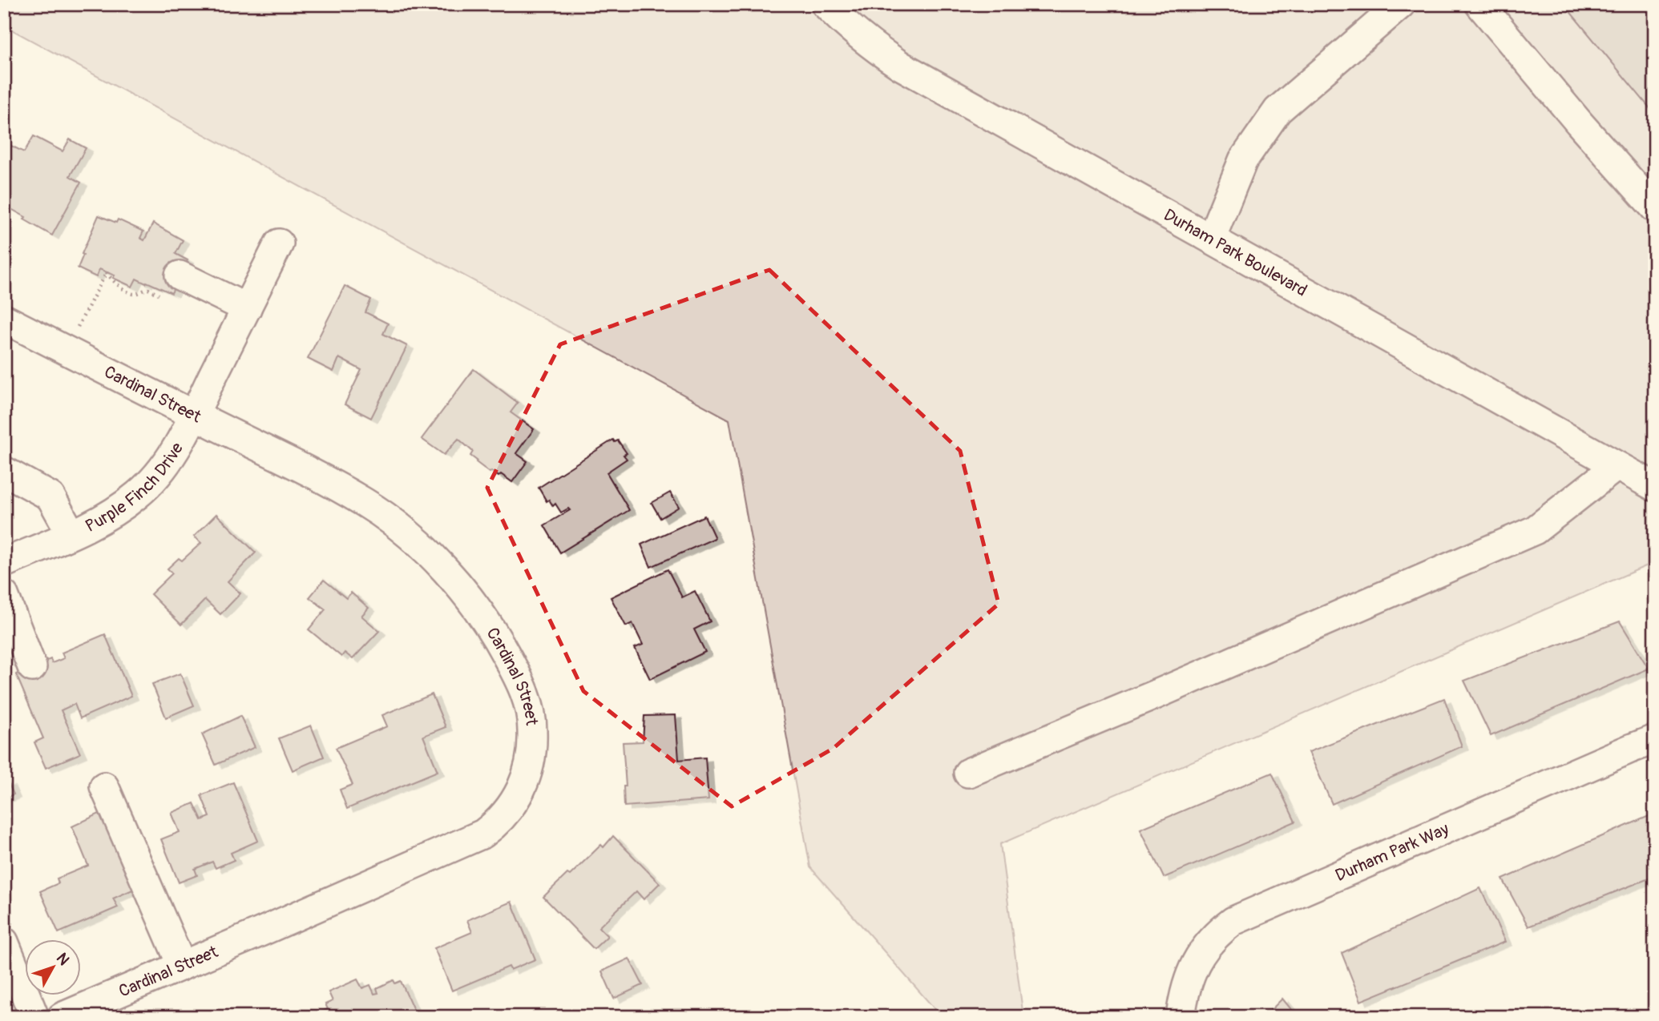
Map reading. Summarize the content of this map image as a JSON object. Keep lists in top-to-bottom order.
{
  "streets": {
    "street": [
      "Durham Park Boulevard",
      "Cardinal Street",
      "Purple Finch Drive",
      "Durham Park Way"
    ]
  },
  "crossings": [
    ["Cardinal Street", "Purple Finch Drive"]
  ],
  "north": "top right"
}
